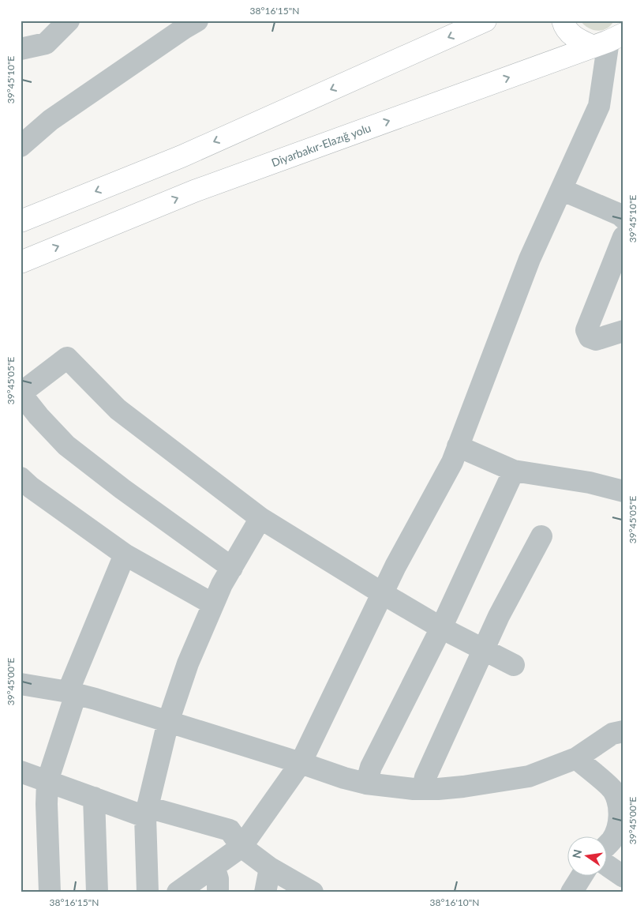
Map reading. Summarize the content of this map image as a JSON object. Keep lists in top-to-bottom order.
{
  "streets": {
    "highway": ["Diyarbakır-Elazığ yolu"]
  },
  "north": "left",
  "coordinates": [
    "38°16'15\"N",
    "39°45'10\"E",
    "39°45'05\"E",
    "39°45'00\"E",
    "38°16'10\"N"
  ]
}
